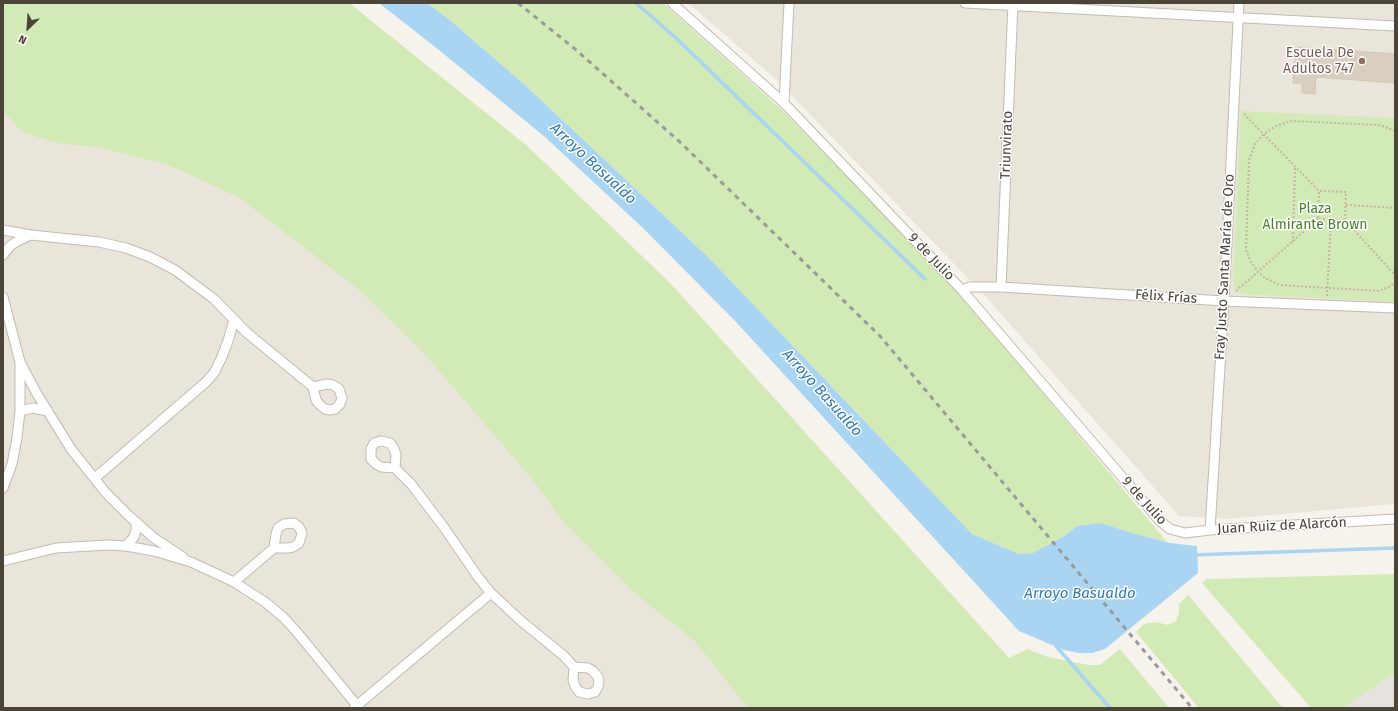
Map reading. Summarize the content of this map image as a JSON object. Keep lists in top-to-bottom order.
{
  "streets": {
    "street": [
      "Triunvirato",
      "9 de Julio",
      "Fray Justo Santa María de Oro",
      "Félix Frías",
      "Juan Ruiz de Alarcón"
    ]
  },
  "crossings": [
    ["Triunvirato", "Félix Frías"],
    ["9 de Julio", "Félix Frías"],
    ["9 de Julio", "Juan Ruiz de Alarcón"],
    ["Fray Justo Santa María de Oro", "Félix Frías"],
    ["Fray Justo Santa María de Oro", "Juan Ruiz de Alarcón"]
  ],
  "water": ["Arroyo Basualdo"],
  "parks": ["Plaza Almirante Brown"],
  "places": ["Escuela De Adultos 747"],
  "north": "bottom left"
}
